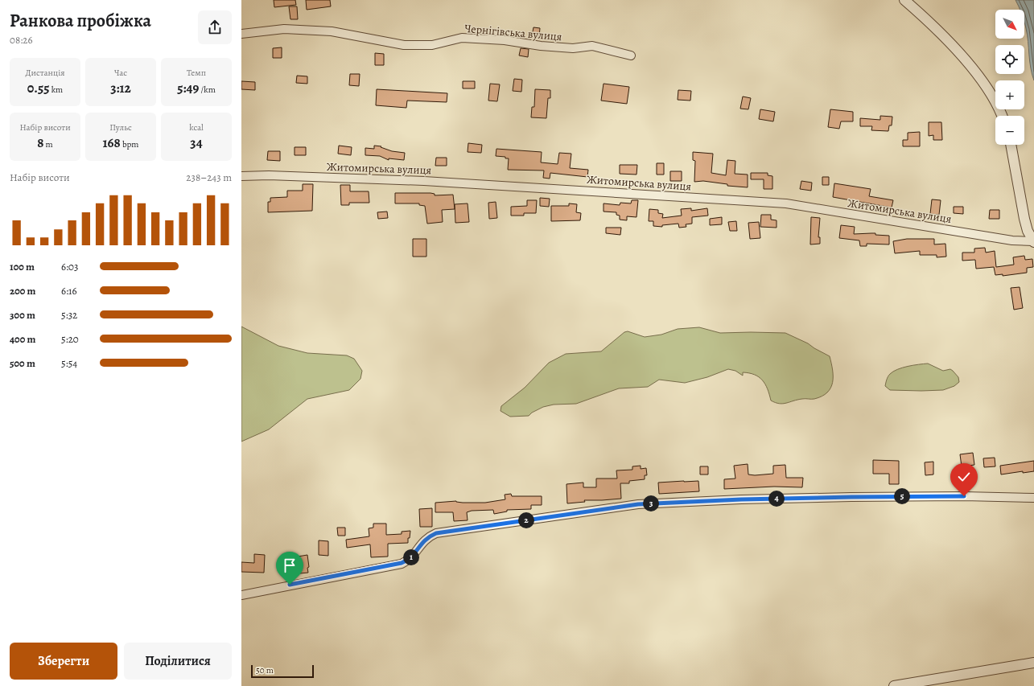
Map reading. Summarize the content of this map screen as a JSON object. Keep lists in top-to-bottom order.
{
  "streets": {
    "street": ["Чернігівська вулиця", "Житомирська вулиця"]
  },
  "scale_bar": "50 m",
  "north": "bottom right",
  "page": {
    "heading": ["Ранкова пробіжка", "08:26"],
    "map_buttons": ["+", "−"],
    "stats": [
      ["Дистанція", "0.55 km"],
      ["Час", "3:12"],
      ["Темп", "5:49 /km"],
      ["Набір висоти", "8 m"],
      ["Пульс", "168 bpm"],
      ["kcal", "34"]
    ],
    "chart": ["Набір висоти", "238–243 m"],
    "list": [
      {
        "name": "100 m",
        "note": "6:03"
      },
      {
        "name": "200 m",
        "note": "6:16"
      },
      {
        "name": "300 m",
        "note": "5:32"
      },
      {
        "name": "400 m",
        "note": "5:20"
      },
      {
        "name": "500 m",
        "note": "5:54"
      }
    ],
    "pins": [
      "5",
      "4",
      "3",
      "2",
      "1"
    ],
    "buttons": ["Зберегти", "Поділитися"],
    "scale": "50 m"
  }
}
